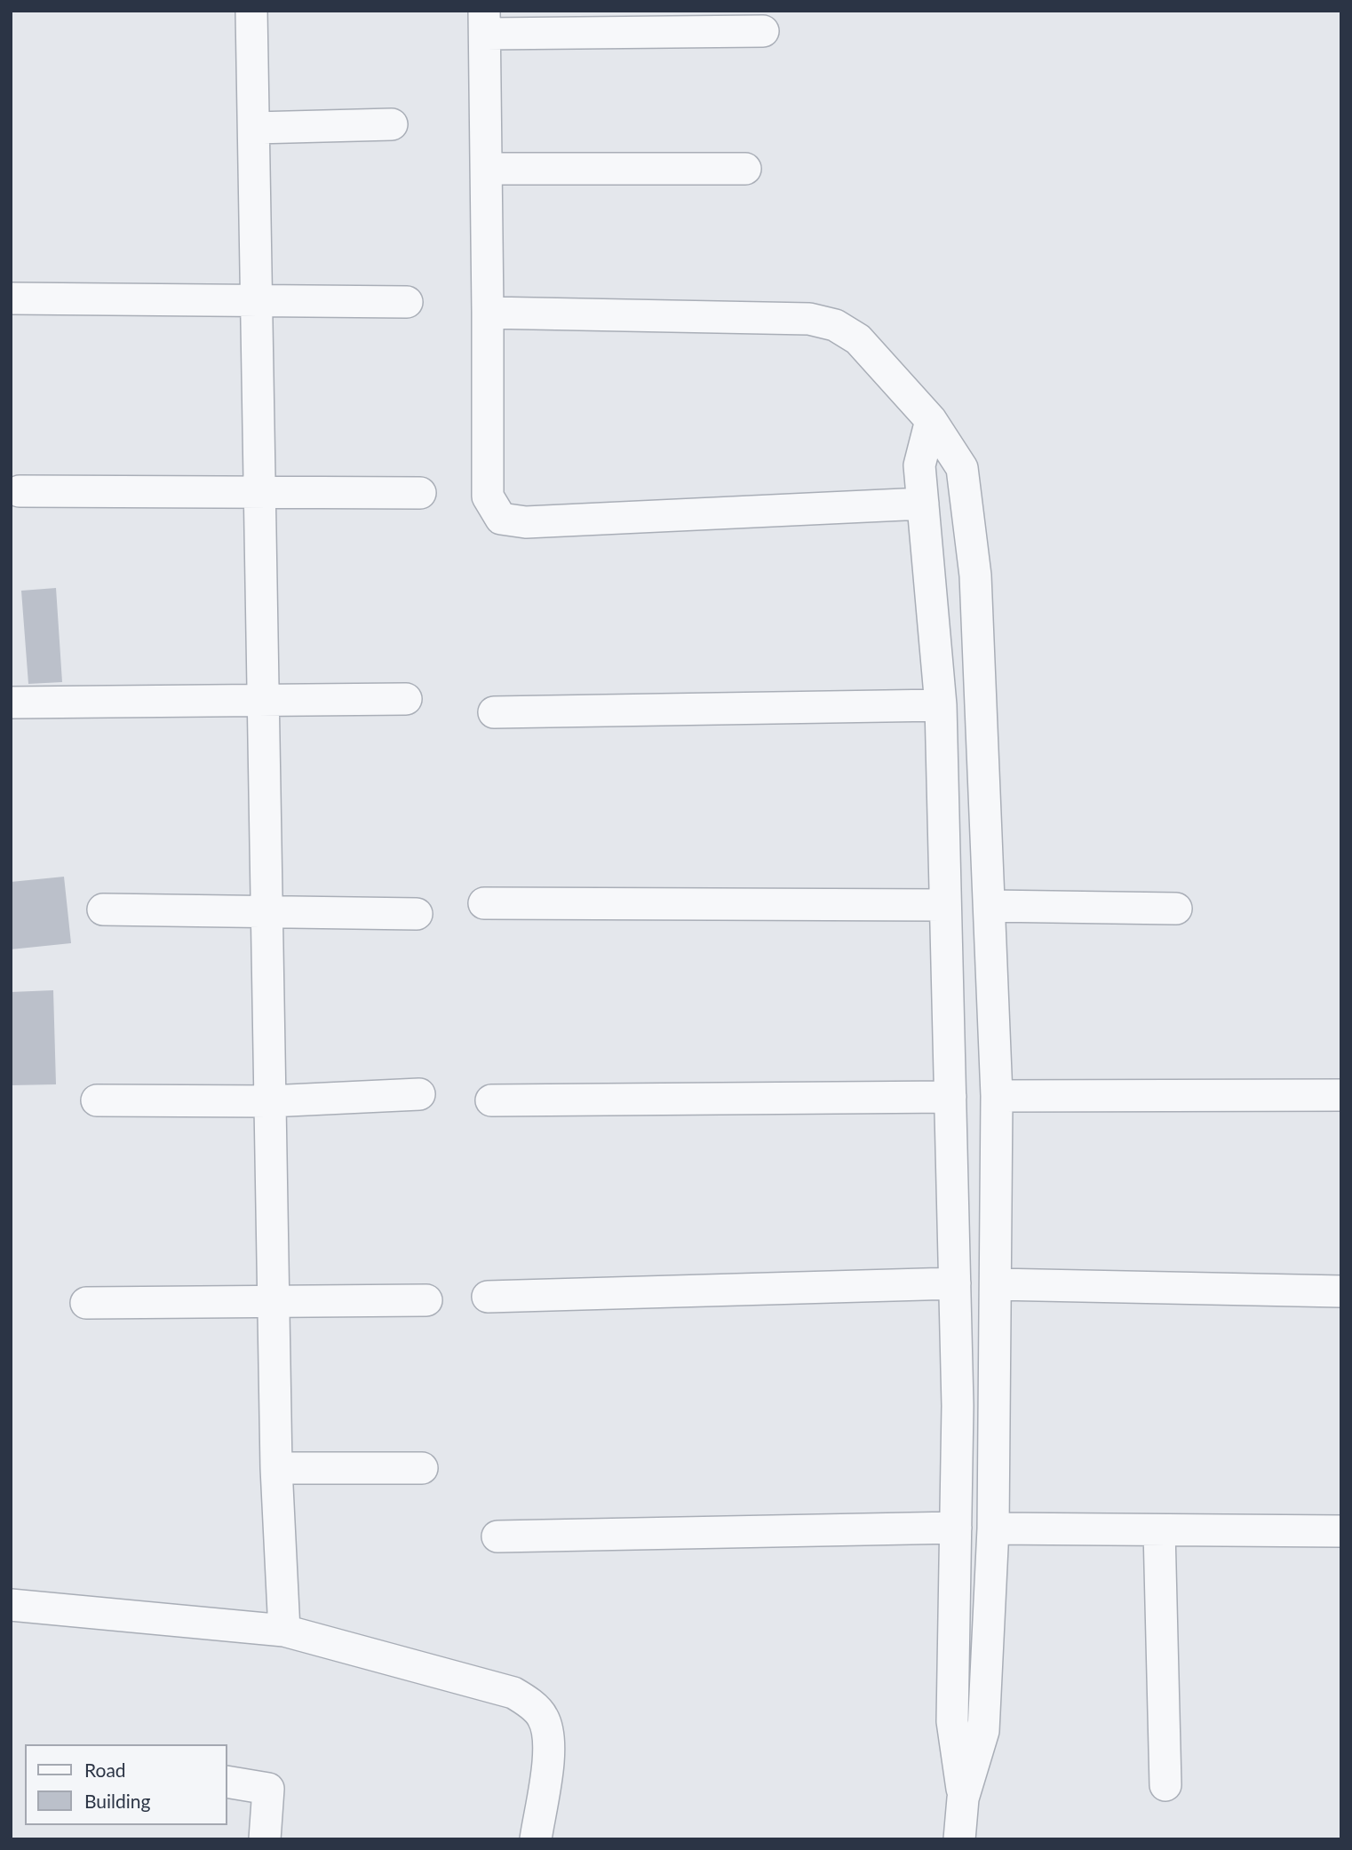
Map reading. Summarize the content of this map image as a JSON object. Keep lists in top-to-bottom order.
{
  "legend": ["Road", "Building"]
}
